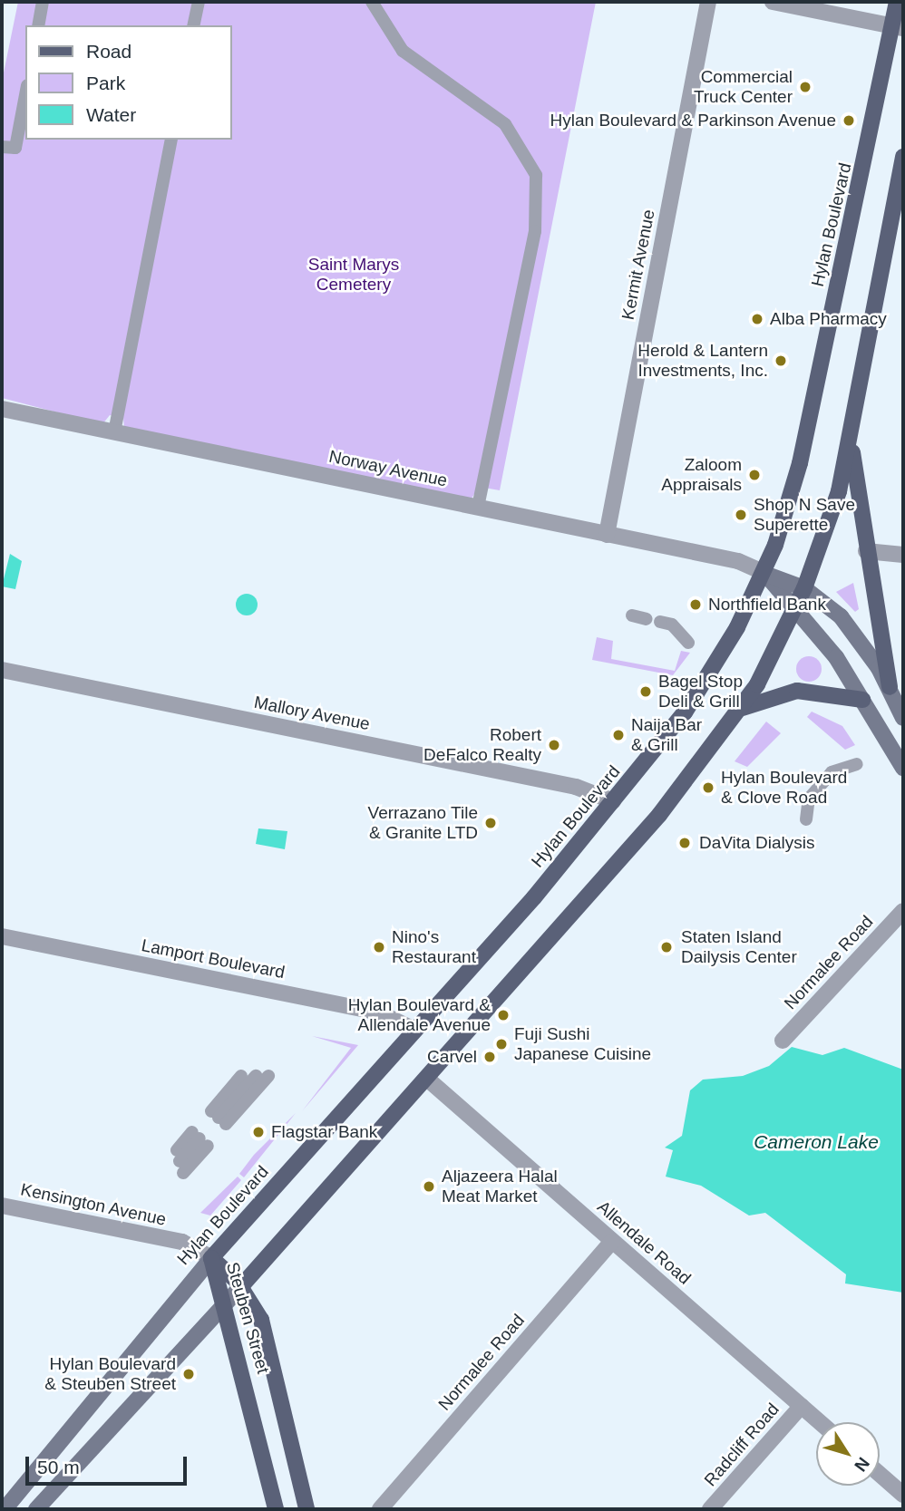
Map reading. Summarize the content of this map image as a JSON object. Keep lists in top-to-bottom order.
{
  "streets": {
    "main road": ["Hylan Boulevard", "Steuben Street"],
    "street": [
      "Kermit Avenue",
      "Norway Avenue",
      "Mallory Avenue",
      "Lamport Boulevard",
      "Normalee Road",
      "Kensington Avenue",
      "Allendale Road",
      "Radcliff Road"
    ]
  },
  "crossings": [
    ["Hylan Boulevard", "Norway Avenue"],
    ["Hylan Boulevard", "Mallory Avenue"],
    ["Hylan Boulevard", "Lamport Boulevard"],
    ["Hylan Boulevard", "Kensington Avenue"],
    ["Hylan Boulevard", "Steuben Street"],
    ["Kermit Avenue", "Norway Avenue"],
    ["Normalee Road", "Allendale Road"],
    ["Kensington Avenue", "Steuben Street"],
    ["Allendale Road", "Radcliff Road"]
  ],
  "water": ["Cameron Lake"],
  "parks": ["Saint Marys Cemetery"],
  "places": [
    "Commercial Truck Center",
    "Hylan Boulevard & Parkinson Avenue",
    "Alba Pharmacy",
    "Herold & Lantern Investments, Inc.",
    "Zaloom Appraisals",
    "Shop N Save Superette",
    "Northfield Bank",
    "Bagel Stop Deli & Grill",
    "Naija Bar & Grill",
    "Robert DeFalco Realty",
    "Hylan Boulevard & Clove Road",
    "Verrazano Tile & Granite LTD",
    "DaVita Dialysis",
    "Nino's Restaurant",
    "Staten Island Dailysis Center",
    "Hylan Boulevard & Allendale Avenue",
    "Fuji Sushi Japanese Cuisine",
    "Carvel",
    "Flagstar Bank",
    "Aljazeera Halal Meat Market",
    "Hylan Boulevard & Steuben Street"
  ],
  "legend": ["Road", "Park", "Water"],
  "scale_bar": "50 m",
  "north": "bottom right"
}
